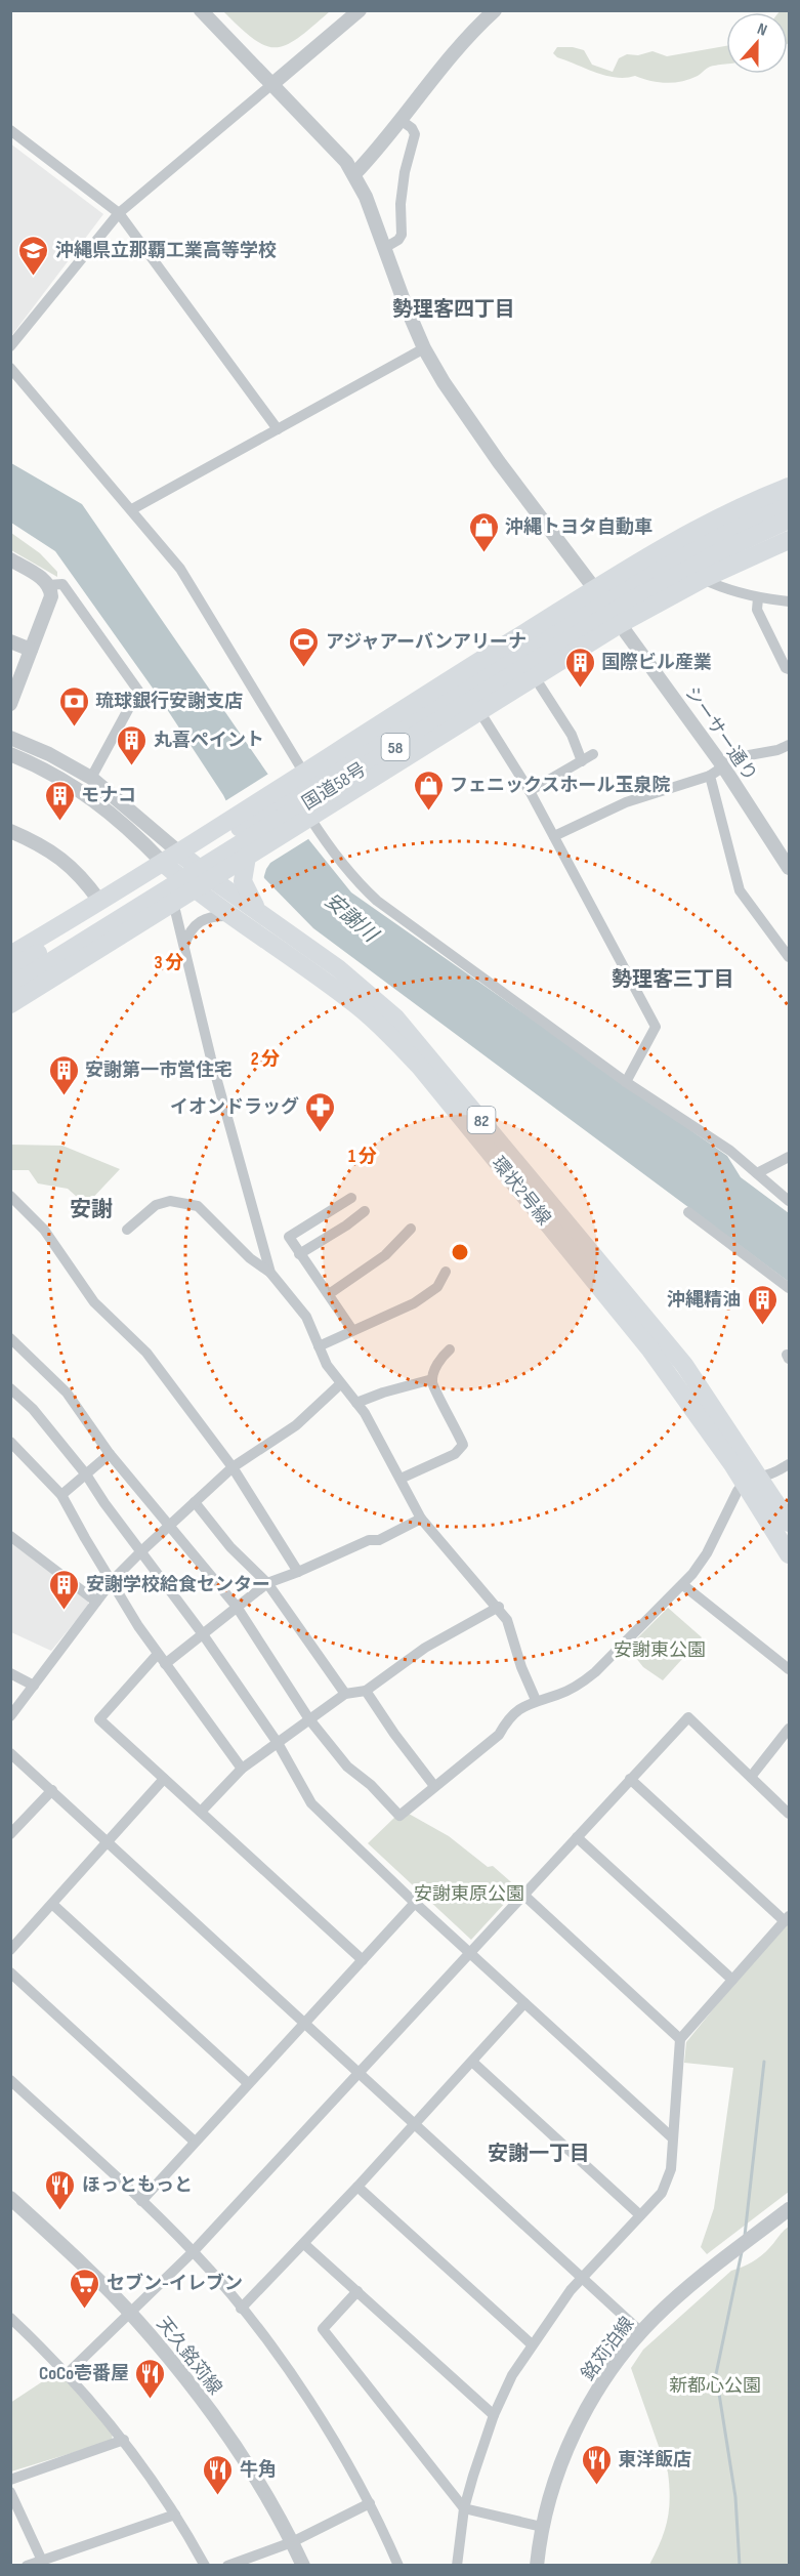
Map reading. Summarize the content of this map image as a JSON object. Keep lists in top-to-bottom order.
{
  "streets": {
    "main road": [
      "58",
      "国道58号",
      "82",
      "環状2号線"
    ],
    "street": ["シーサー通り", "銘苅泊線", "天久銘苅線"]
  },
  "crossings": [
    ["シーサー通り", "58"],
    ["58", "環状2号線"]
  ],
  "districts": [
    "勢理客四丁目",
    "勢理客三丁目",
    "安謝",
    "安謝一丁目"
  ],
  "water": ["安謝川"],
  "parks": ["安謝東公園", "安謝東原公園", "新都心公園"],
  "places": {
    "school or university": ["沖縄県立那覇工業高等学校"],
    "shop": ["沖縄トヨタ自動車", "フェニックスホール玉泉院"],
    "sports": ["アジャアーバンアリーナ"],
    "building": [
      "国際ビル産業",
      "丸喜ペイント",
      "モナコ",
      "安謝第一市営住宅",
      "沖縄精油",
      "安謝学校給食センター"
    ],
    "bank": ["琉球銀行安謝支店"],
    "pharmacy": ["イオンドラッグ"],
    "restaurant": [
      "ほっともっと",
      "CoCo壱番屋",
      "東洋飯店",
      "牛角"
    ],
    "supermarket": ["セブン-イレブン"]
  },
  "north": "top",
  "rings": ["3 分", "2 分", "1 分"]
}
